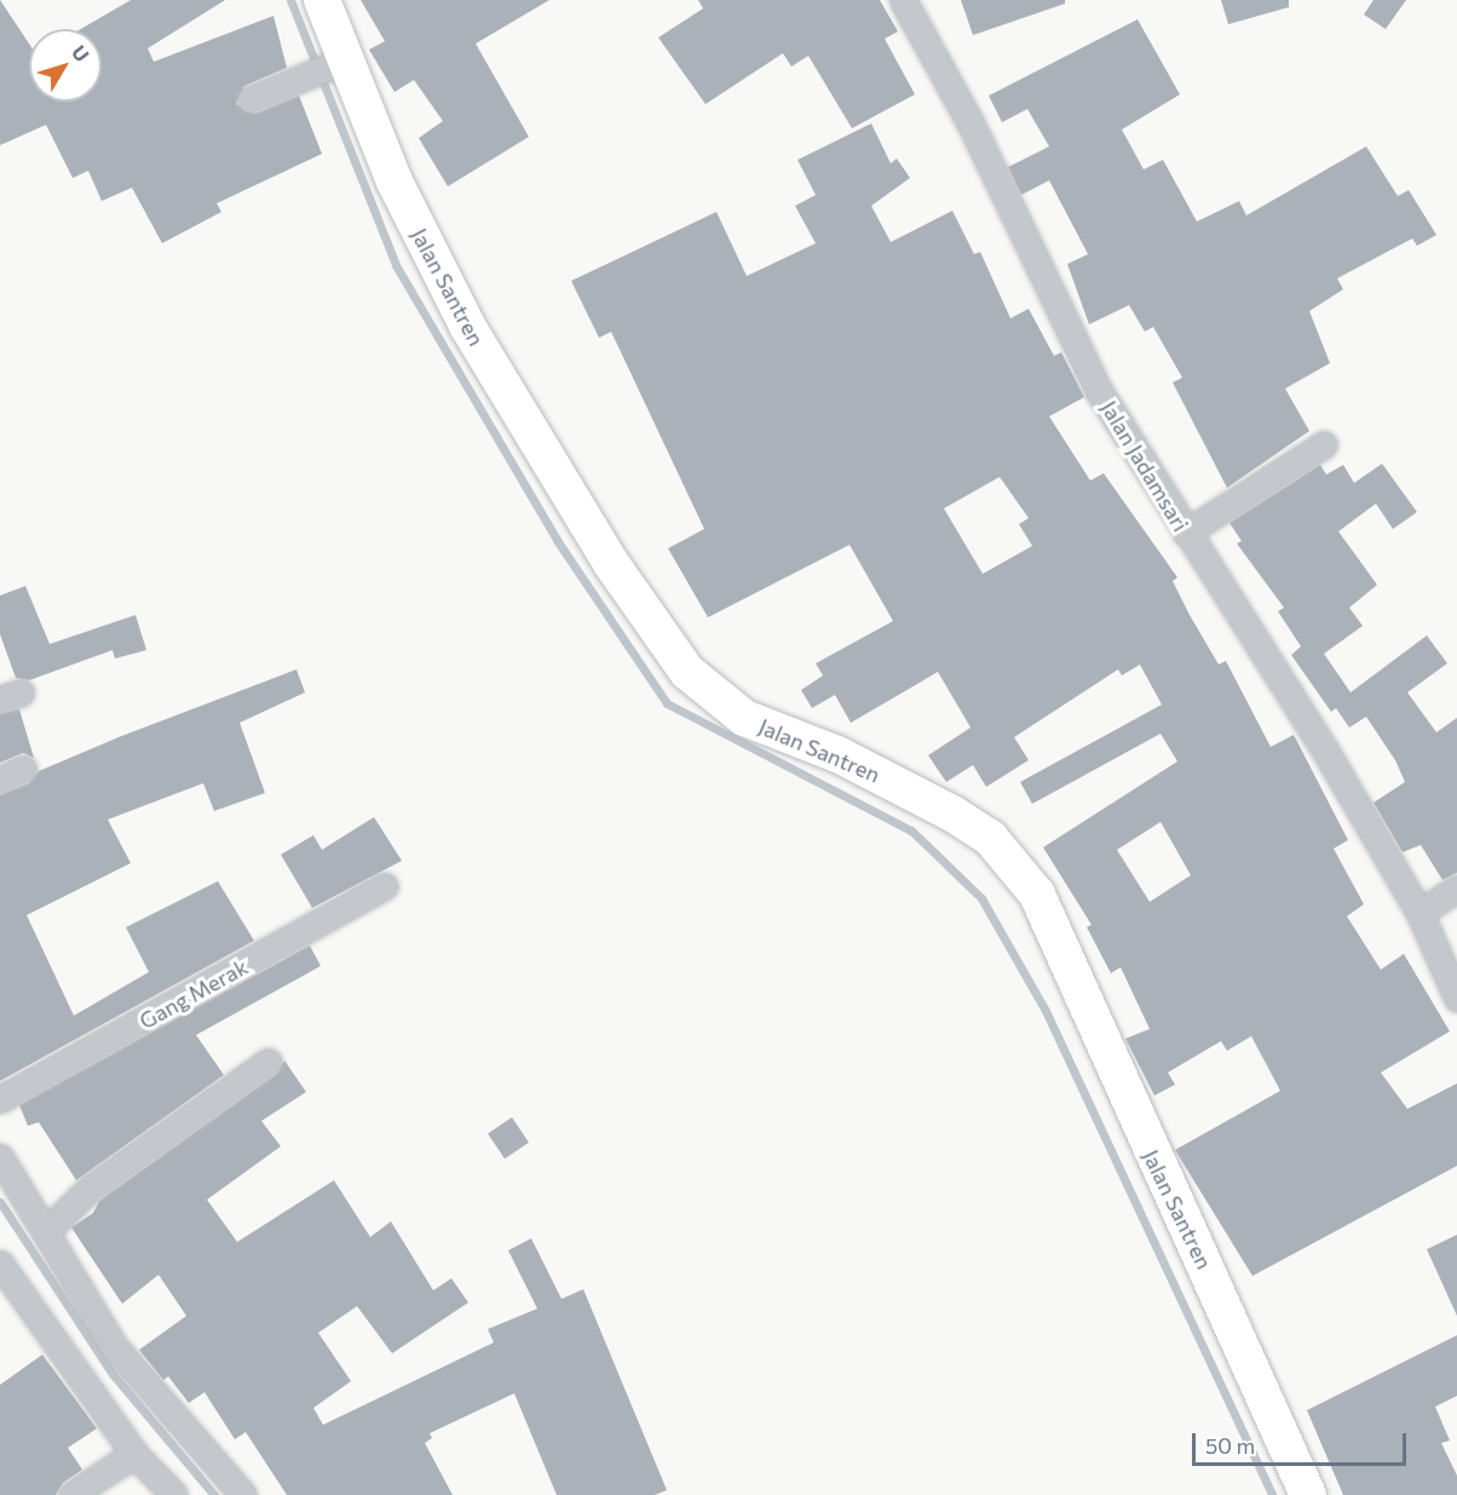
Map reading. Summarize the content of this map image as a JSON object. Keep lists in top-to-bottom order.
{
  "streets": {
    "street": ["Jalan Santren", "Jalan Jadamsari", "Gang Merak"]
  },
  "scale_bar": "50 m",
  "north": "top right"
}
